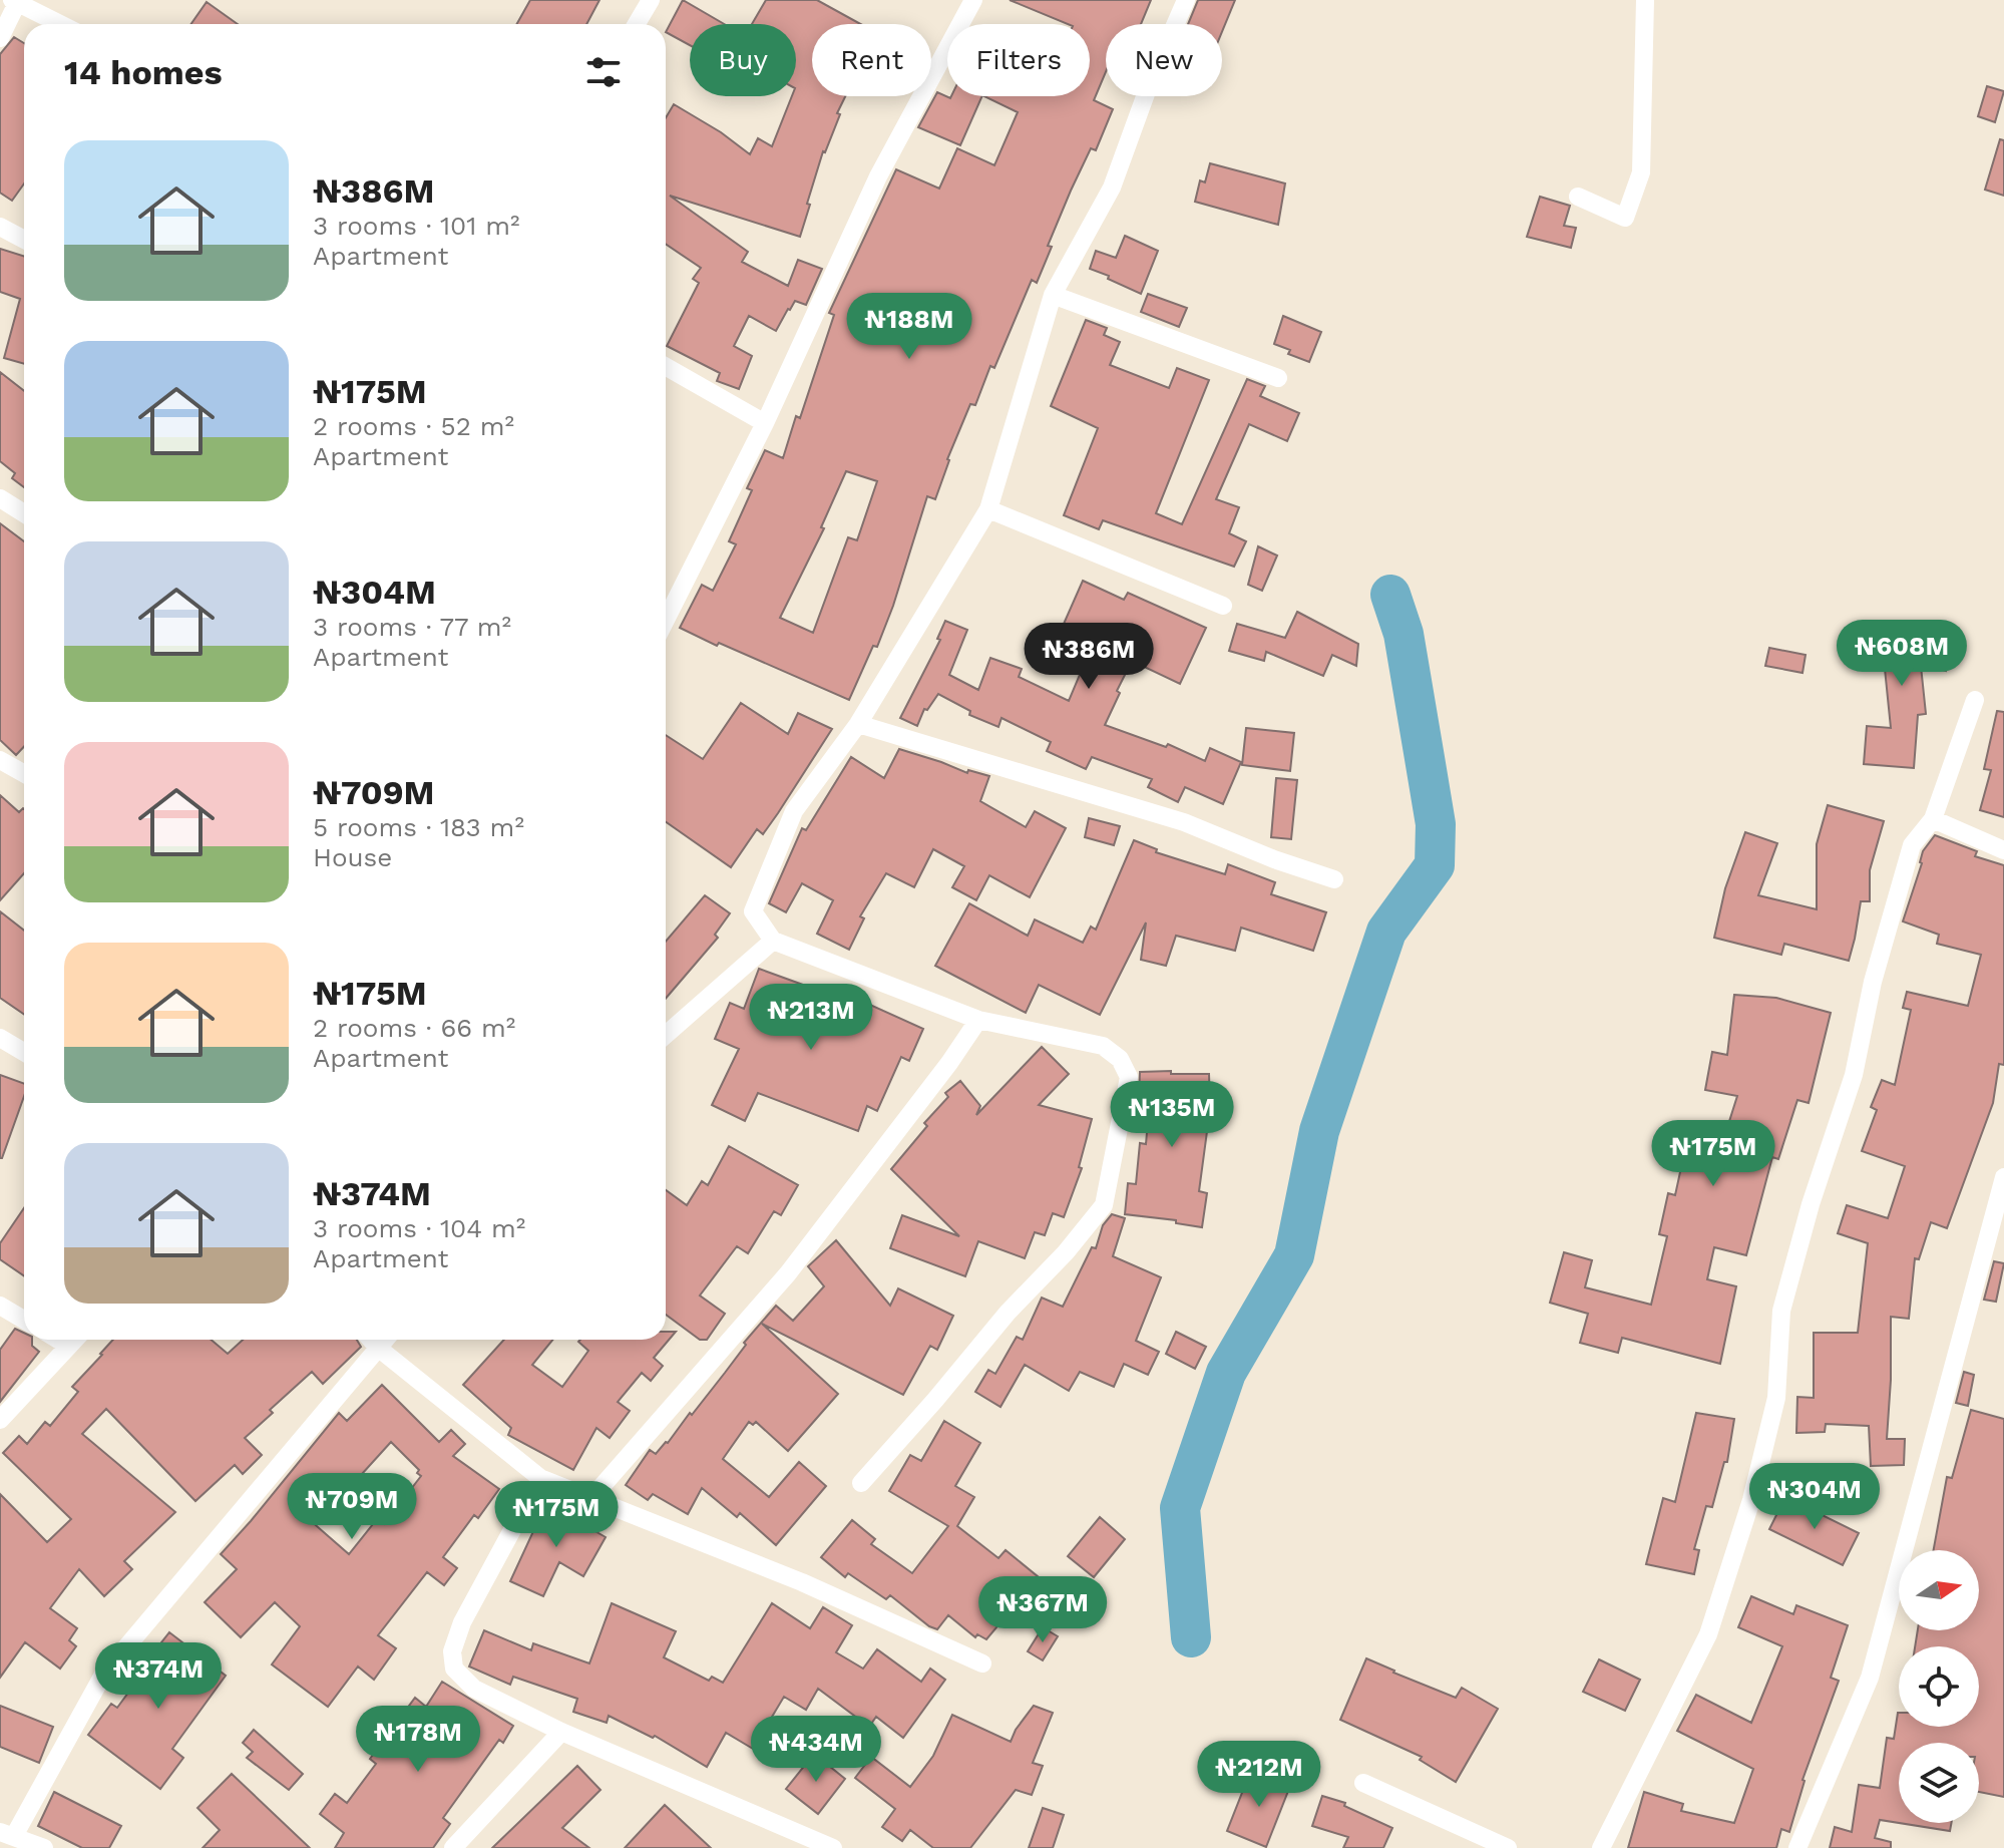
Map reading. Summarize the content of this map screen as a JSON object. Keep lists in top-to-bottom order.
{
  "north": "right",
  "page": {
    "chip": [
      "Buy",
      "Rent",
      "Filters",
      "New"
    ],
    "heading": "14 homes",
    "list": [
      {
        "name": "₦386M",
        "note": "3 rooms · 101 m² · Apartment"
      },
      {
        "name": "₦175M",
        "note": "2 rooms · 52 m² · Apartment"
      },
      {
        "name": "₦304M",
        "note": "3 rooms · 77 m² · Apartment"
      },
      {
        "name": "₦709M",
        "note": "5 rooms · 183 m² · House"
      },
      {
        "name": "₦175M",
        "note": "2 rooms · 66 m² · Apartment"
      },
      {
        "name": "₦374M",
        "note": "3 rooms · 104 m² · Apartment"
      }
    ],
    "price": [
      "₦188M",
      "₦608M",
      "₦386M",
      "₦213M",
      "₦135M",
      "₦175M",
      "₦304M",
      "₦709M",
      "₦175M",
      "₦367M",
      "₦374M",
      "₦178M",
      "₦434M",
      "₦212M"
    ]
  }
}
